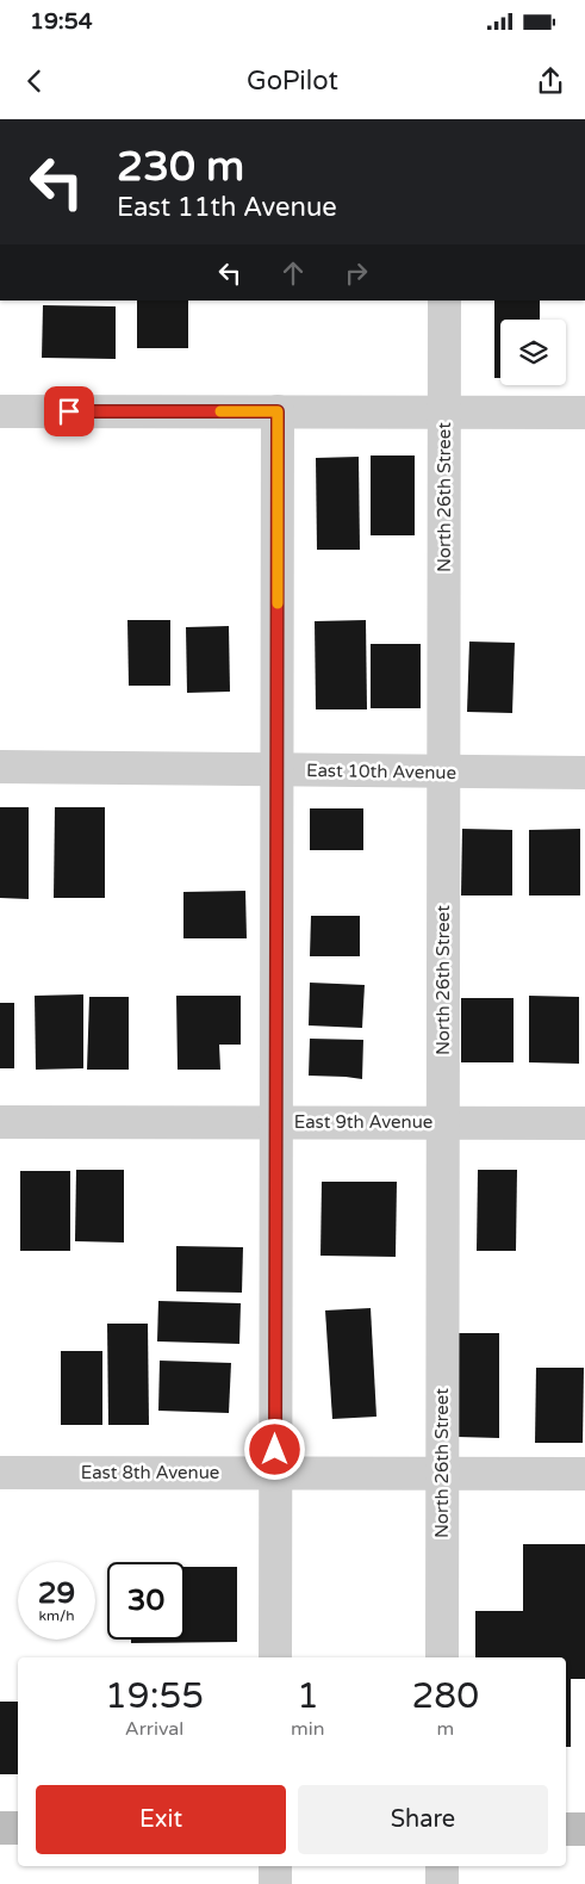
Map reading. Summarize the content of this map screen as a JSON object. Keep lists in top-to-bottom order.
{
  "streets": {
    "street": [
      "North 26th Street",
      "East 10th Avenue",
      "East 9th Avenue",
      "East 8th Avenue"
    ]
  },
  "crossings": [
    ["North 26th Street", "East 10th Avenue"],
    ["North 26th Street", "East 9th Avenue"],
    ["North 26th Street", "East 8th Avenue"]
  ],
  "page": {
    "status": "19:54",
    "header": "GoPilot",
    "turn": ["230 m", "East 11th Avenue"],
    "speed": "29 km/h",
    "limit": "30",
    "eta": [
      "19:55",
      "Arrival",
      "1",
      "min",
      "280",
      "m"
    ],
    "buttons": ["Exit", "Share"]
  }
}
